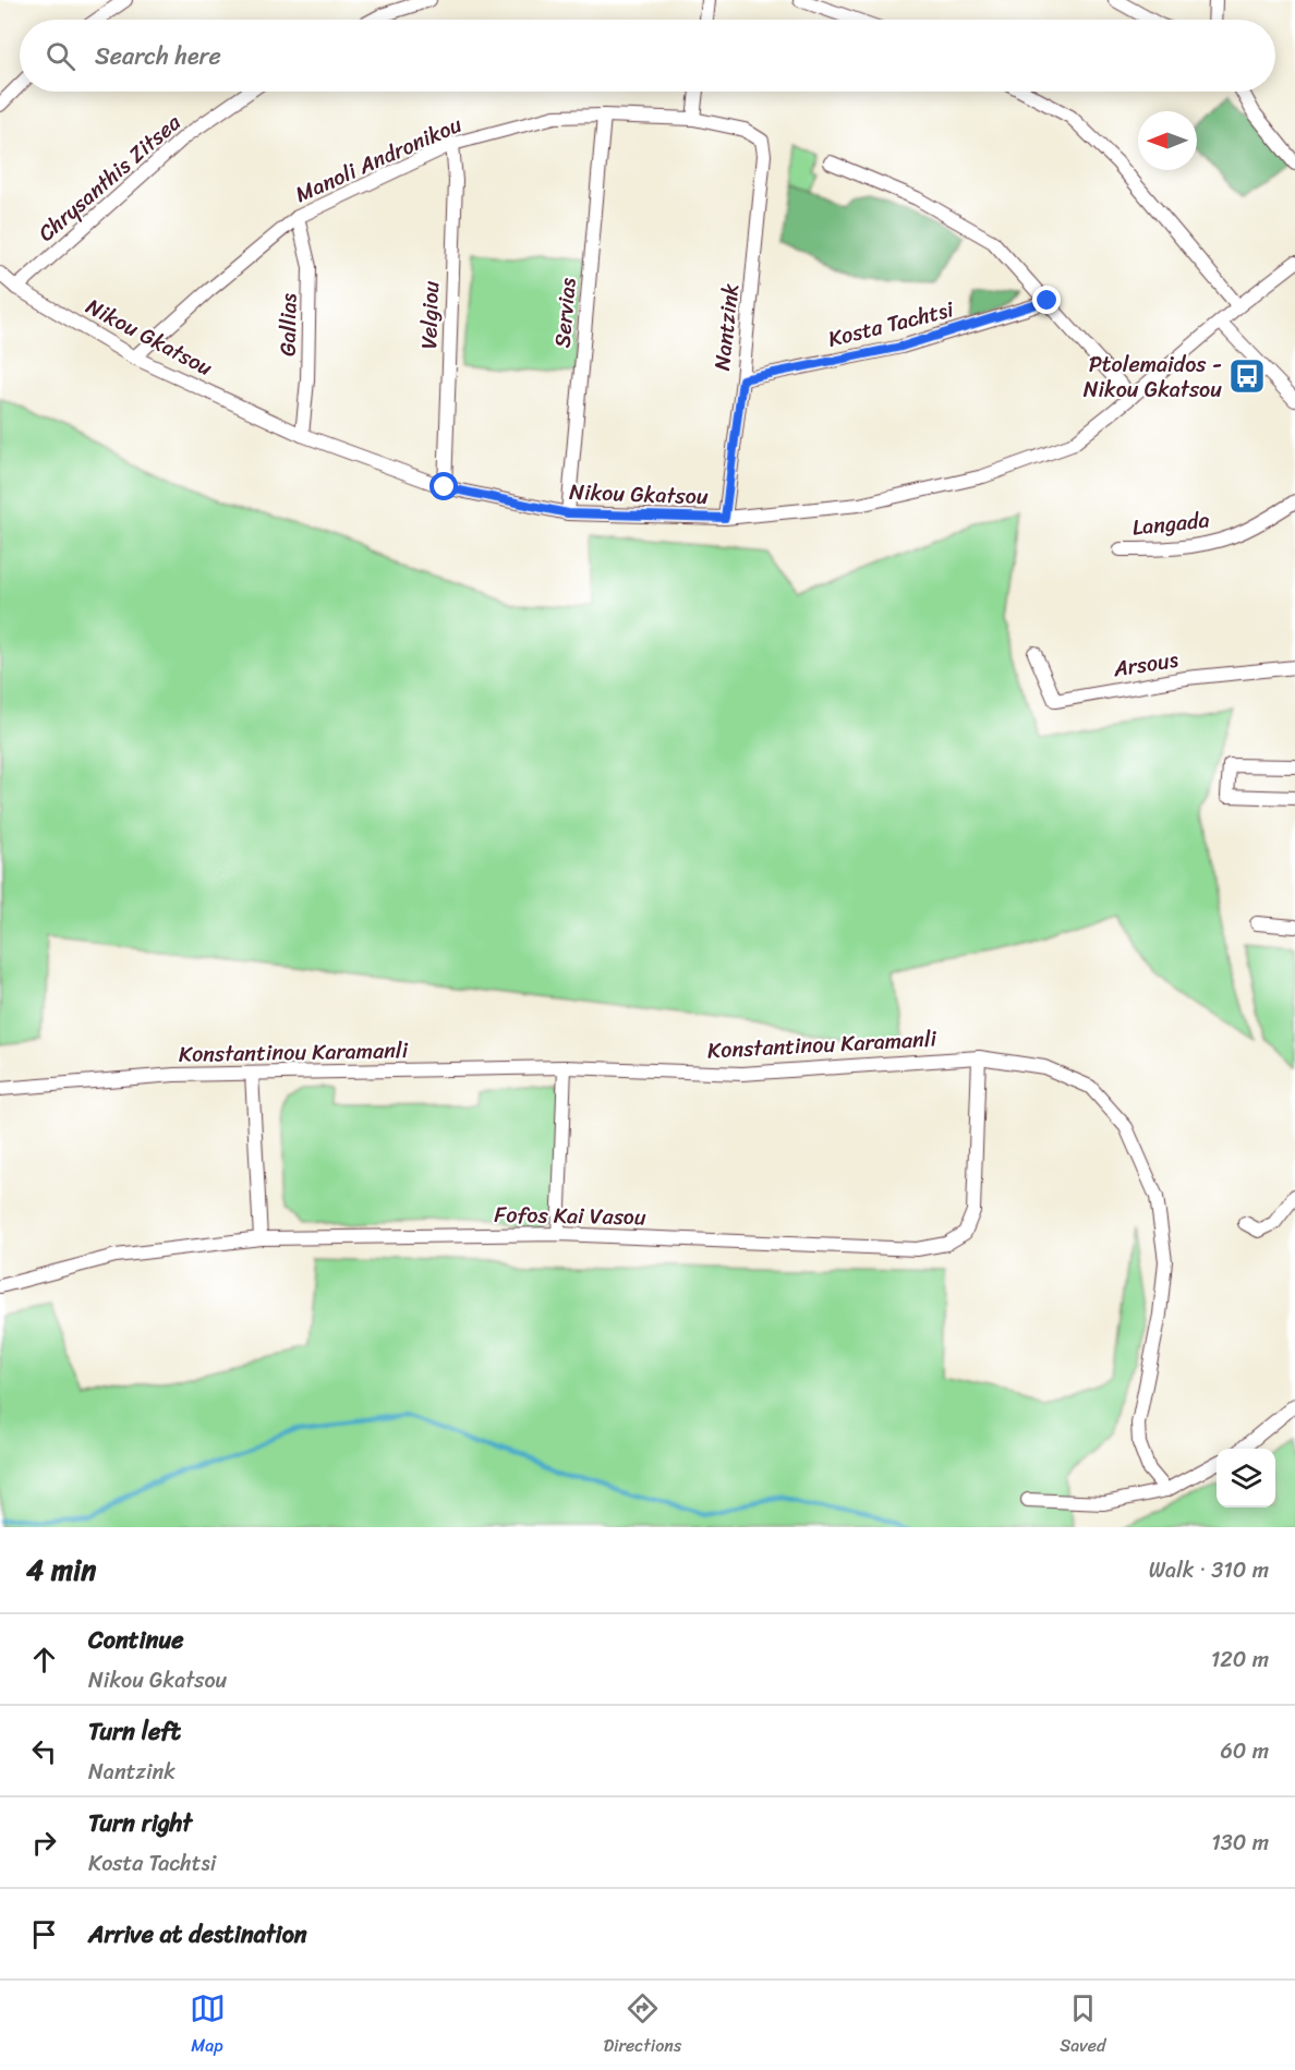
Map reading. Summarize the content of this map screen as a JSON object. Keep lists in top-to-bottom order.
{
  "streets": {
    "street": [
      "Manoli Andronikou",
      "Chrysanthis Zitsea",
      "Servias",
      "Velgiou",
      "Kosta Tachtsi",
      "Gallias",
      "Nantzink",
      "Nikou Gkatsou",
      "Langada",
      "Arsous",
      "Konstantinou Karamanli",
      "Fofos Kai Vasou"
    ]
  },
  "crossings": [
    ["Manoli Andronikou", "Servias"],
    ["Manoli Andronikou", "Velgiou"],
    ["Manoli Andronikou", "Gallias"],
    ["Manoli Andronikou", "Nantzink"],
    ["Manoli Andronikou", "Nikou Gkatsou"],
    ["Chrysanthis Zitsea", "Nikou Gkatsou"],
    ["Servias", "Nikou Gkatsou"],
    ["Velgiou", "Nikou Gkatsou"],
    ["Kosta Tachtsi", "Nantzink"],
    ["Gallias", "Nikou Gkatsou"],
    ["Nantzink", "Nikou Gkatsou"],
    ["Konstantinou Karamanli", "Fofos Kai Vasou"]
  ],
  "places": {
    "bus stop": ["Ptolemaidos - Nikou Gkatsou"]
  },
  "north": "left",
  "page": {
    "search": "Search here",
    "heading": ["4 min", "Walk · 310 m"],
    "list": [
      ["Continue", "Nikou Gkatsou", "120 m"],
      ["Turn left", "Nantzink", "60 m"],
      ["Turn right", "Kosta Tachtsi", "130 m"],
      "Arrive at destination"
    ],
    "nav": ["Map", "Directions", "Saved"]
  }
}
